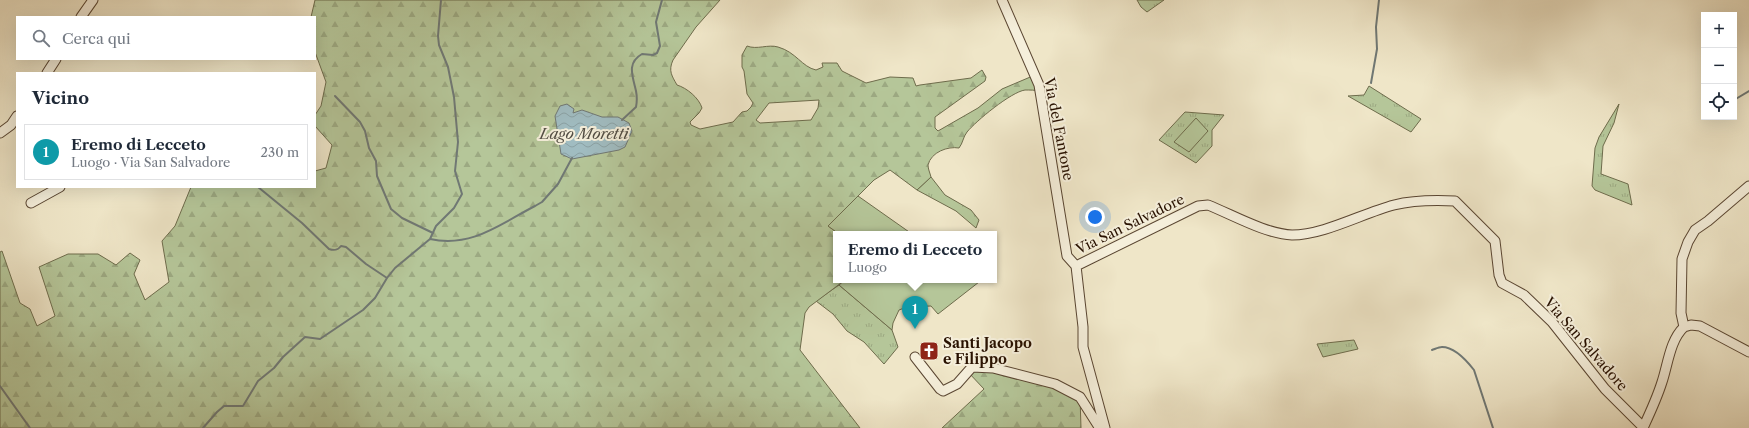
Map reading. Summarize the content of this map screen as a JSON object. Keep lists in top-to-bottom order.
{
  "streets": {
    "street": ["Via del Fantone", "Via San Salvadore"]
  },
  "crossings": [
    ["Via del Fantone", "Via San Salvadore"]
  ],
  "water": ["Lago Moretti"],
  "places": {
    "church": ["Santi Jacopo e Filippo"]
  },
  "page": {
    "map_buttons": ["+", "−"],
    "search": "Cerca qui",
    "heading": "Vicino",
    "list": [
      {
        "mark": "1",
        "name": "Eremo di Lecceto",
        "note": "Luogo · Via San Salvadore",
        "value": "230 m"
      }
    ],
    "popup": ["Eremo di Lecceto", "Luogo"],
    "pins": "1"
  }
}
